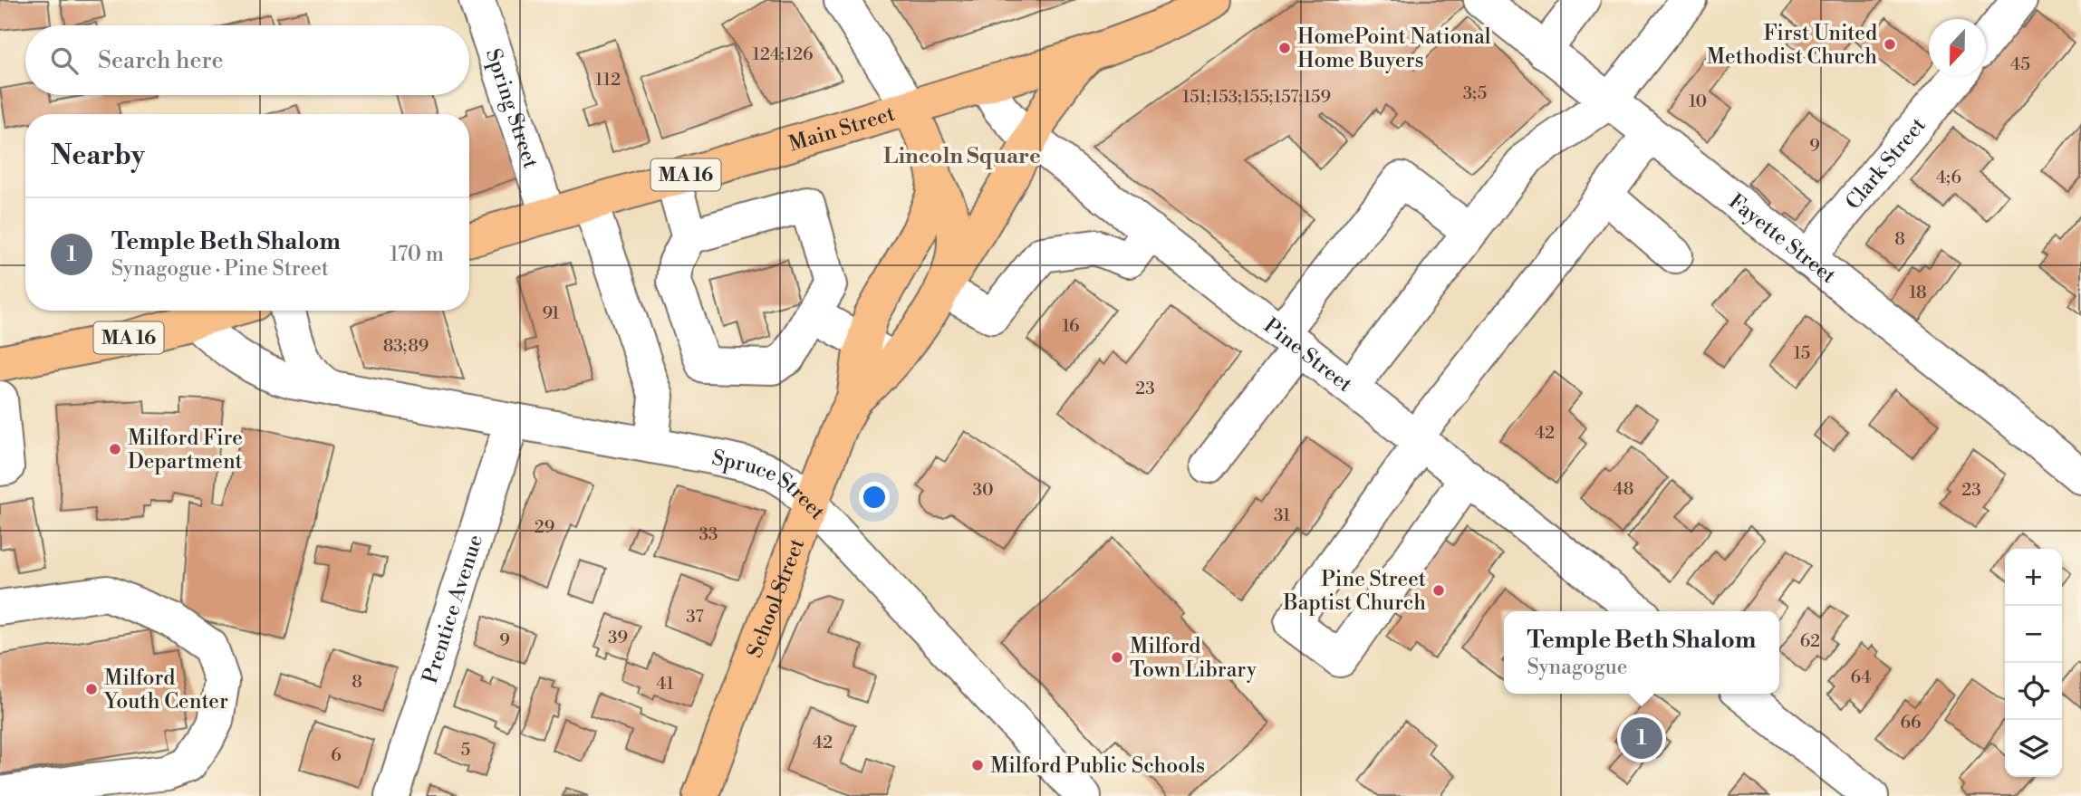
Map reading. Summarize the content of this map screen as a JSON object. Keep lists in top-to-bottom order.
{
  "streets": {
    "main road": ["Main Street", "MA 16", "School Street"],
    "street": [
      "Spring Street",
      "Clark Street",
      "Fayette Street",
      "Pine Street",
      "Spruce Street",
      "Prentice Avenue"
    ]
  },
  "crossings": [
    ["Spring Street", "Main Street"],
    ["Main Street", "Pine Street"],
    ["Main Street", "School Street"],
    ["Clark Street", "Fayette Street"],
    ["MA 16", "Spruce Street"],
    ["Spruce Street", "School Street"],
    ["Spruce Street", "Prentice Avenue"]
  ],
  "districts": ["Lincoln Square"],
  "places": [
    "First United Methodist Church",
    "HomePoint National Home Buyers",
    "Milford Fire Department",
    "Pine Street Baptist Church",
    "Milford Town Library",
    "Milford Youth Center",
    "Milford Public Schools"
  ],
  "house_numbers": [
    "124;126",
    "45",
    "112",
    "3;5",
    "151;153;155;157;159",
    "10",
    "9",
    "4;6",
    "8",
    "18",
    "91",
    "16",
    "83;89",
    "15",
    "23",
    "42",
    "48",
    "30",
    "23",
    "31",
    "29",
    "33",
    "37",
    "39",
    "9",
    "62",
    "64",
    "8",
    "41",
    "66",
    "42",
    "5",
    "6"
  ],
  "north": "bottom",
  "page": {
    "search": "Search here",
    "heading": "Nearby",
    "list": [
      {
        "mark": "1",
        "name": "Temple Beth Shalom",
        "note": "Synagogue · Pine Street",
        "value": "170 m"
      }
    ],
    "map_buttons": ["+", "−"],
    "popup": ["Temple Beth Shalom", "Synagogue"],
    "pins": "1"
  }
}
